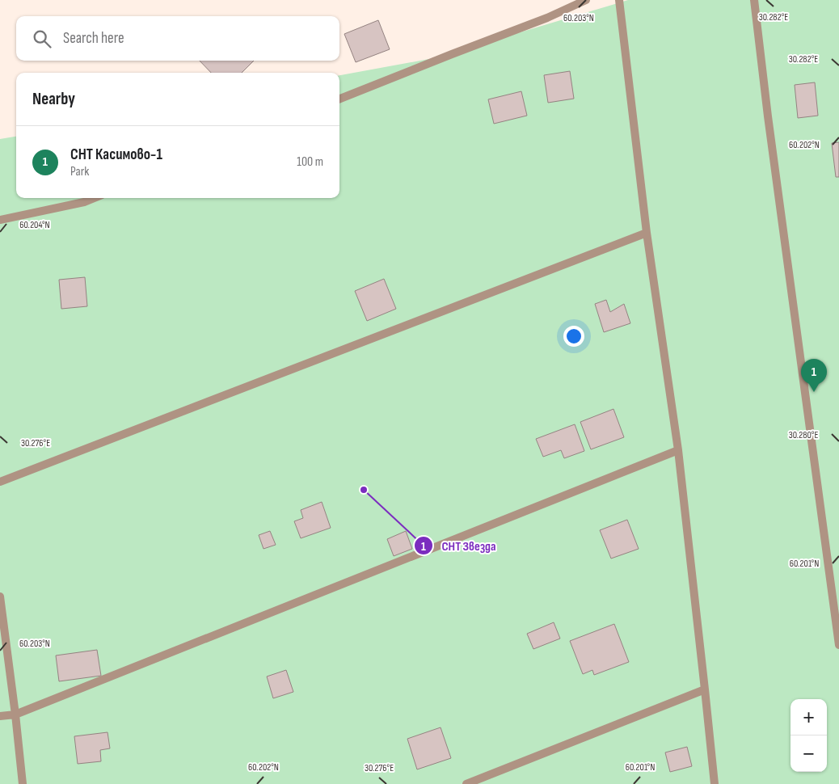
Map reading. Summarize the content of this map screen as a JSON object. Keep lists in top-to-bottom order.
{
  "places": ["СНТ Звезда"],
  "page": {
    "search": "Search here",
    "heading": "Nearby",
    "list": [
      {
        "mark": "1",
        "name": "СНТ Касимово-1",
        "note": "Park",
        "value": "100 m"
      }
    ],
    "pins": "1",
    "map_buttons": ["+", "−"]
  },
  "coordinates": [
    "30.282°E",
    "60.203°N",
    "60.202°N",
    "60.204°N",
    "30.280°E",
    "30.276°E",
    "60.201°N"
  ]
}
